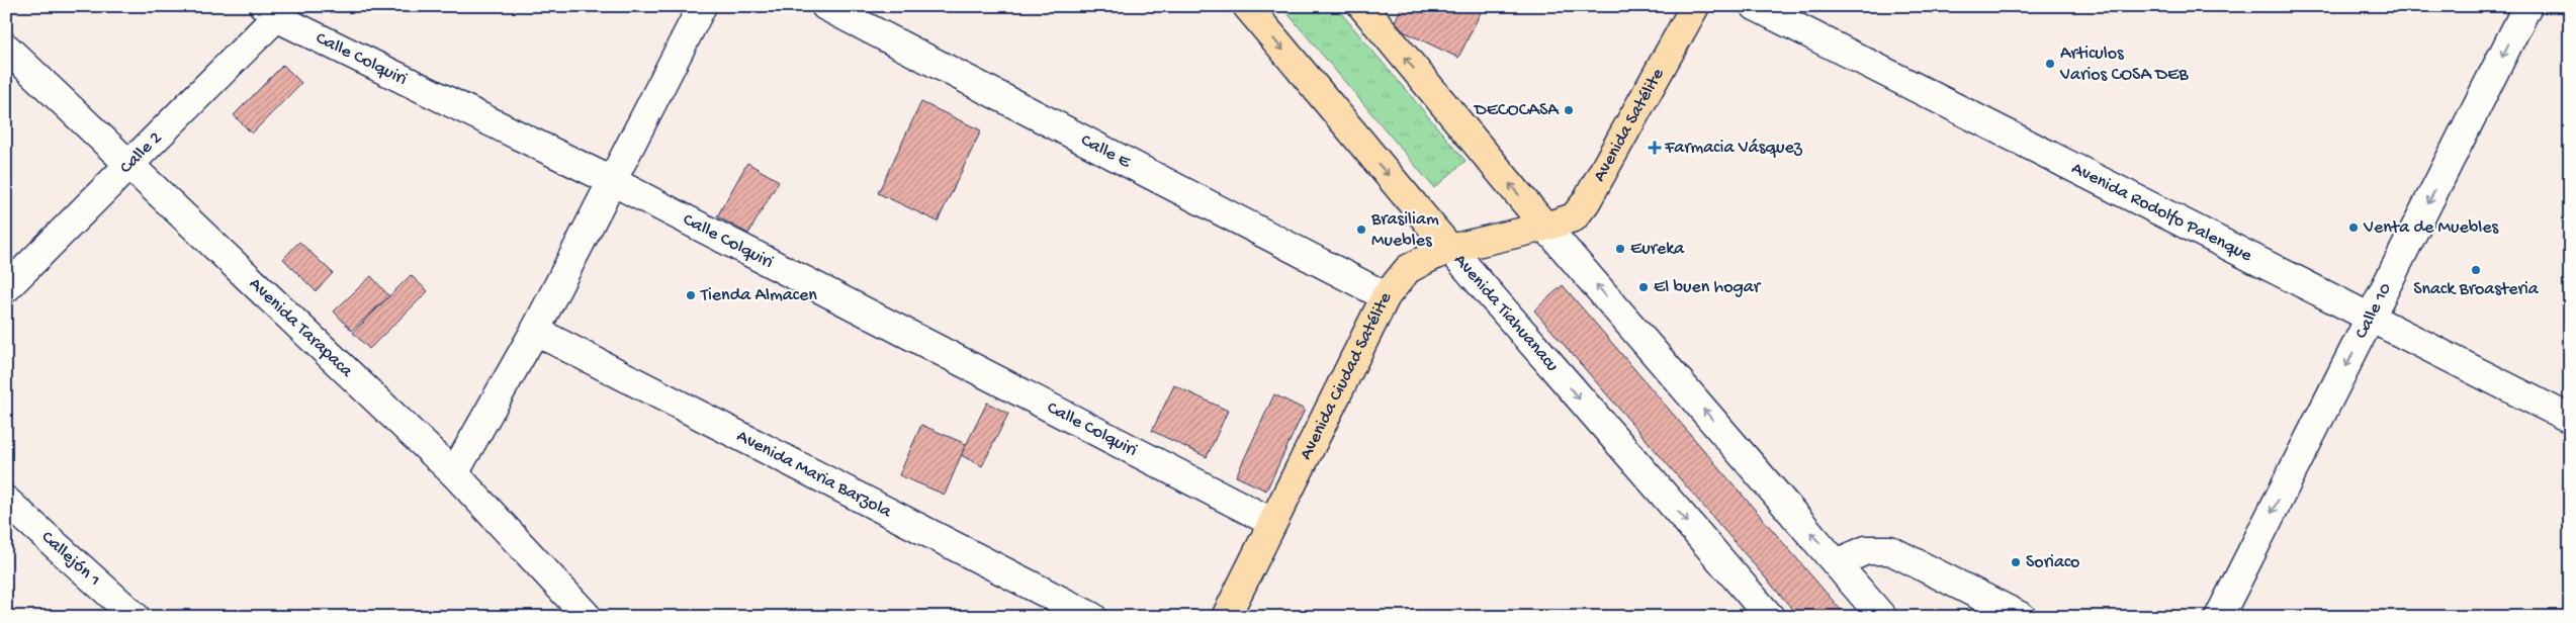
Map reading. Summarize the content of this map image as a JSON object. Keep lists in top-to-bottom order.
{
  "streets": {
    "main road": ["Avenida Satélite", "Avenida Tiahuanacu", "Avenida Ciudad Satélite"],
    "street": [
      "Calle Colquiri",
      "Calle E",
      "Calle 2",
      "Avenida Rodolfo Palenque",
      "Calle 10",
      "Avenida Tarapaca",
      "Avenida Maria Barzola",
      "Callejón 1"
    ]
  },
  "crossings": [
    ["Calle Colquiri", "Calle 2"],
    ["Calle Colquiri", "Avenida Ciudad Satélite"],
    ["Avenida Satélite", "Avenida Ciudad Satélite"],
    ["Calle E", "Avenida Ciudad Satélite"],
    ["Calle 2", "Avenida Tarapaca"],
    ["Avenida Rodolfo Palenque", "Calle 10"],
    ["Avenida Tiahuanacu", "Avenida Ciudad Satélite"]
  ],
  "one_way": ["Calle 10"],
  "places": {
    "other": [
      "Articulos Varios COSA DEB",
      "DECOCASA",
      "Venta de Muebles",
      "Brasiliam Muebles",
      "Eureka",
      "Snack Broasteria",
      "El buen hogar",
      "Tienda Almacen",
      "Soriaco"
    ],
    "health": ["Farmacia Vásquez"]
  }
}
